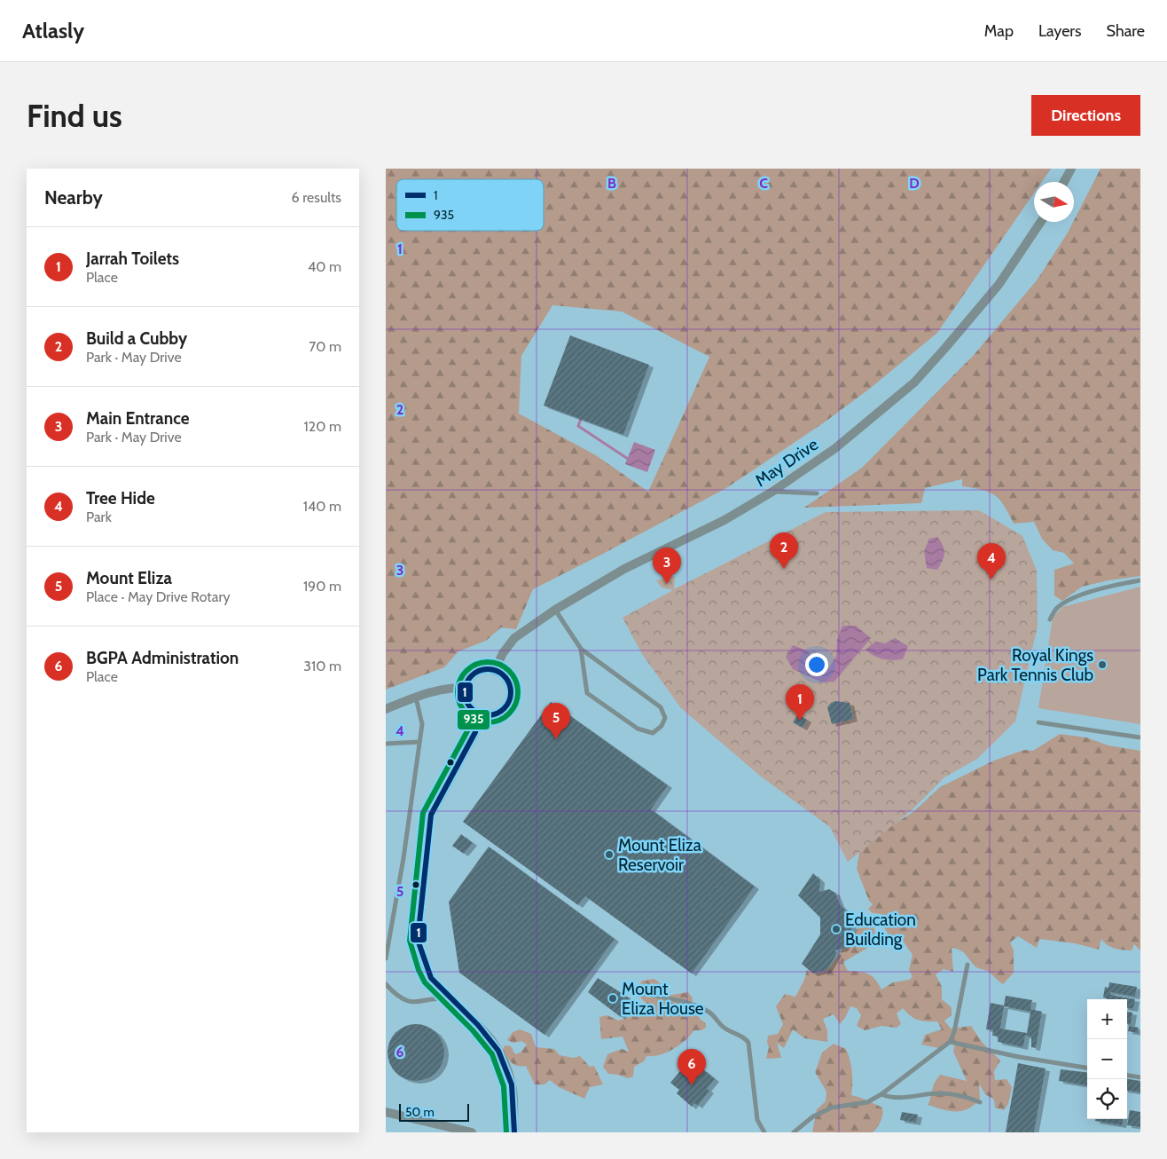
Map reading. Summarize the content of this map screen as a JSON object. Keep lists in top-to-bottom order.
{
  "streets": {
    "street": ["May Drive"]
  },
  "places": [
    "Royal Kings Park Tennis Club",
    "Mount Eliza Reservoir",
    "Education Building",
    "Mount Eliza House"
  ],
  "lines": ["transit line 935", "transit line 1"],
  "legend": ["1", "935"],
  "scale_bar": "50 m",
  "north": "right",
  "page": {
    "header": "Atlasly",
    "nav": ["Map", "Layers", "Share"],
    "buttons": "Directions",
    "title": "Find us",
    "heading": ["Nearby", "6 results"],
    "list": [
      {
        "mark": "1",
        "name": "Jarrah Toilets",
        "note": "Place",
        "value": "40 m"
      },
      {
        "mark": "2",
        "name": "Build a Cubby",
        "note": "Park · May Drive",
        "value": "70 m"
      },
      {
        "mark": "3",
        "name": "Main Entrance",
        "note": "Park · May Drive",
        "value": "120 m"
      },
      {
        "mark": "4",
        "name": "Tree Hide",
        "note": "Park",
        "value": "140 m"
      },
      {
        "mark": "5",
        "name": "Mount Eliza",
        "note": "Place · May Drive Rotary",
        "value": "190 m"
      },
      {
        "mark": "6",
        "name": "BGPA Administration",
        "note": "Place",
        "value": "310 m"
      }
    ],
    "pins": [
      "2",
      "4",
      "3",
      "1",
      "5",
      "6"
    ],
    "map_buttons": ["+", "−"],
    "scale": "50 m"
  },
  "grid": {
    "columns": ["B", "C", "D"],
    "rows": [
      "1",
      "2",
      "3",
      "4",
      "5",
      "6"
    ]
  }
}
